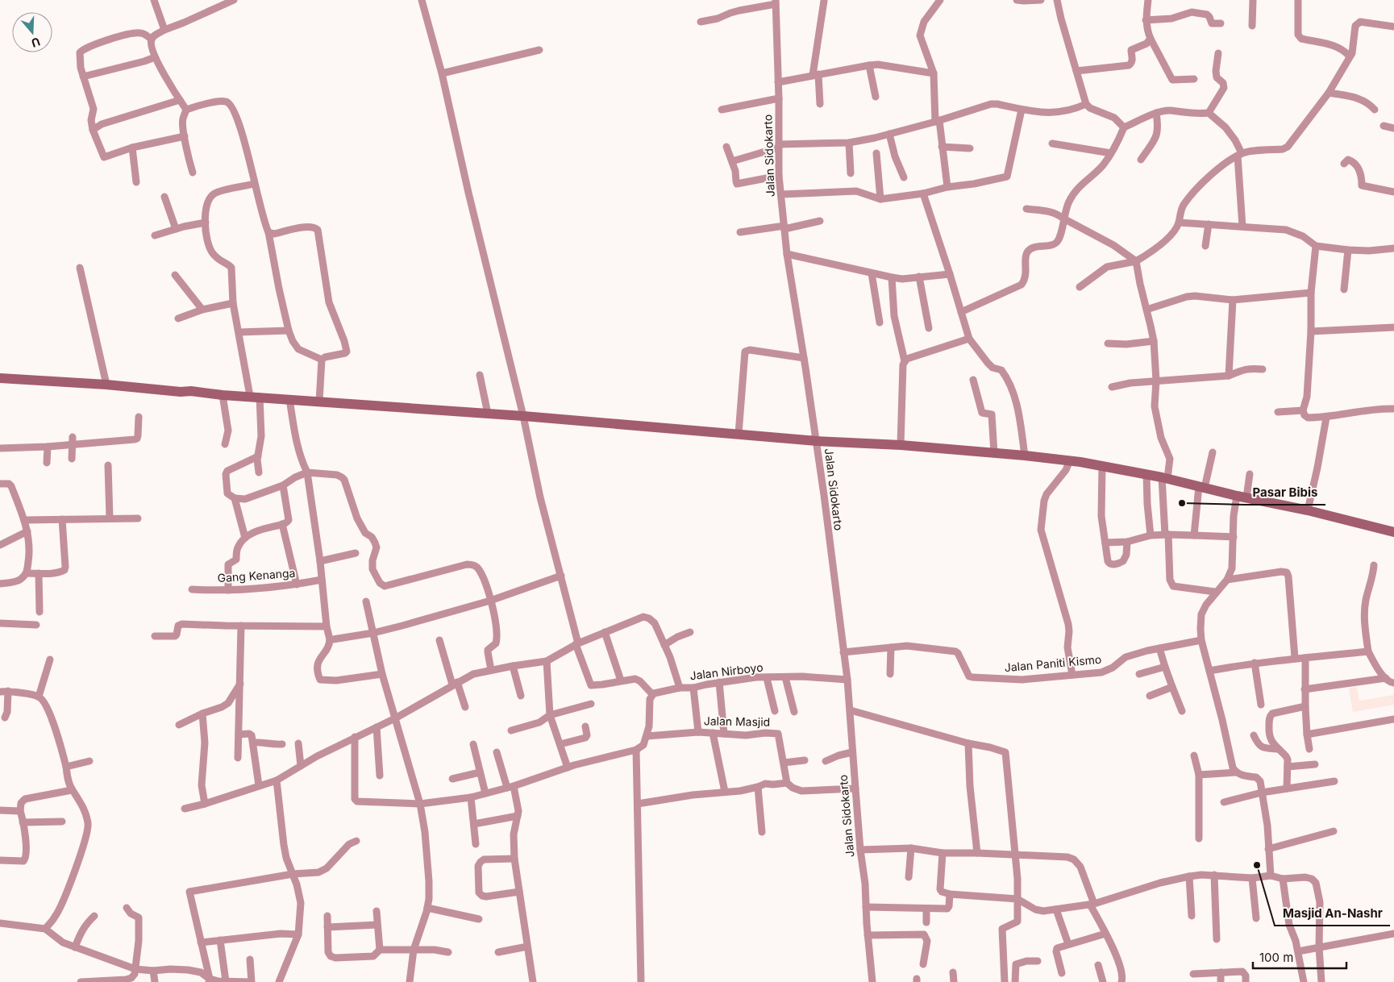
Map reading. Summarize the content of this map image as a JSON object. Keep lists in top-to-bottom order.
{
  "streets": {
    "street": [
      "Jalan Sidokarto",
      "Gang Kenanga",
      "Jalan Paniti Kismo",
      "Jalan Nirboyo",
      "Jalan Masjid"
    ]
  },
  "crossings": [
    ["Jalan Sidokarto", "Jalan Paniti Kismo"],
    ["Jalan Sidokarto", "Jalan Nirboyo"]
  ],
  "places": ["Pasar Bibis", "Masjid An-Nashr"],
  "scale_bar": "100 m",
  "north": "bottom"
}
